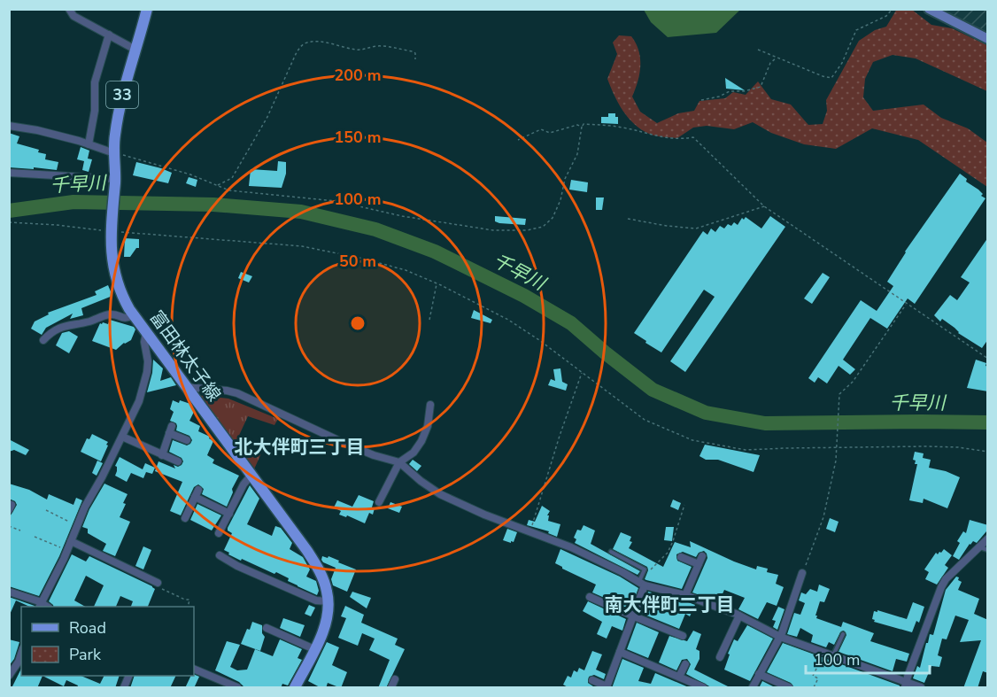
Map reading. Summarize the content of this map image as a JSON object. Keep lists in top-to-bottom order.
{
  "streets": {
    "main road": ["33", "富田林太子線"]
  },
  "districts": ["北大伴町三丁目", "南大伴町二丁目"],
  "water": ["千早川"],
  "legend": ["Road", "Park"],
  "scale_bar": "100 m",
  "rings": [
    "200 m",
    "150 m",
    "100 m",
    "50 m"
  ]
}
